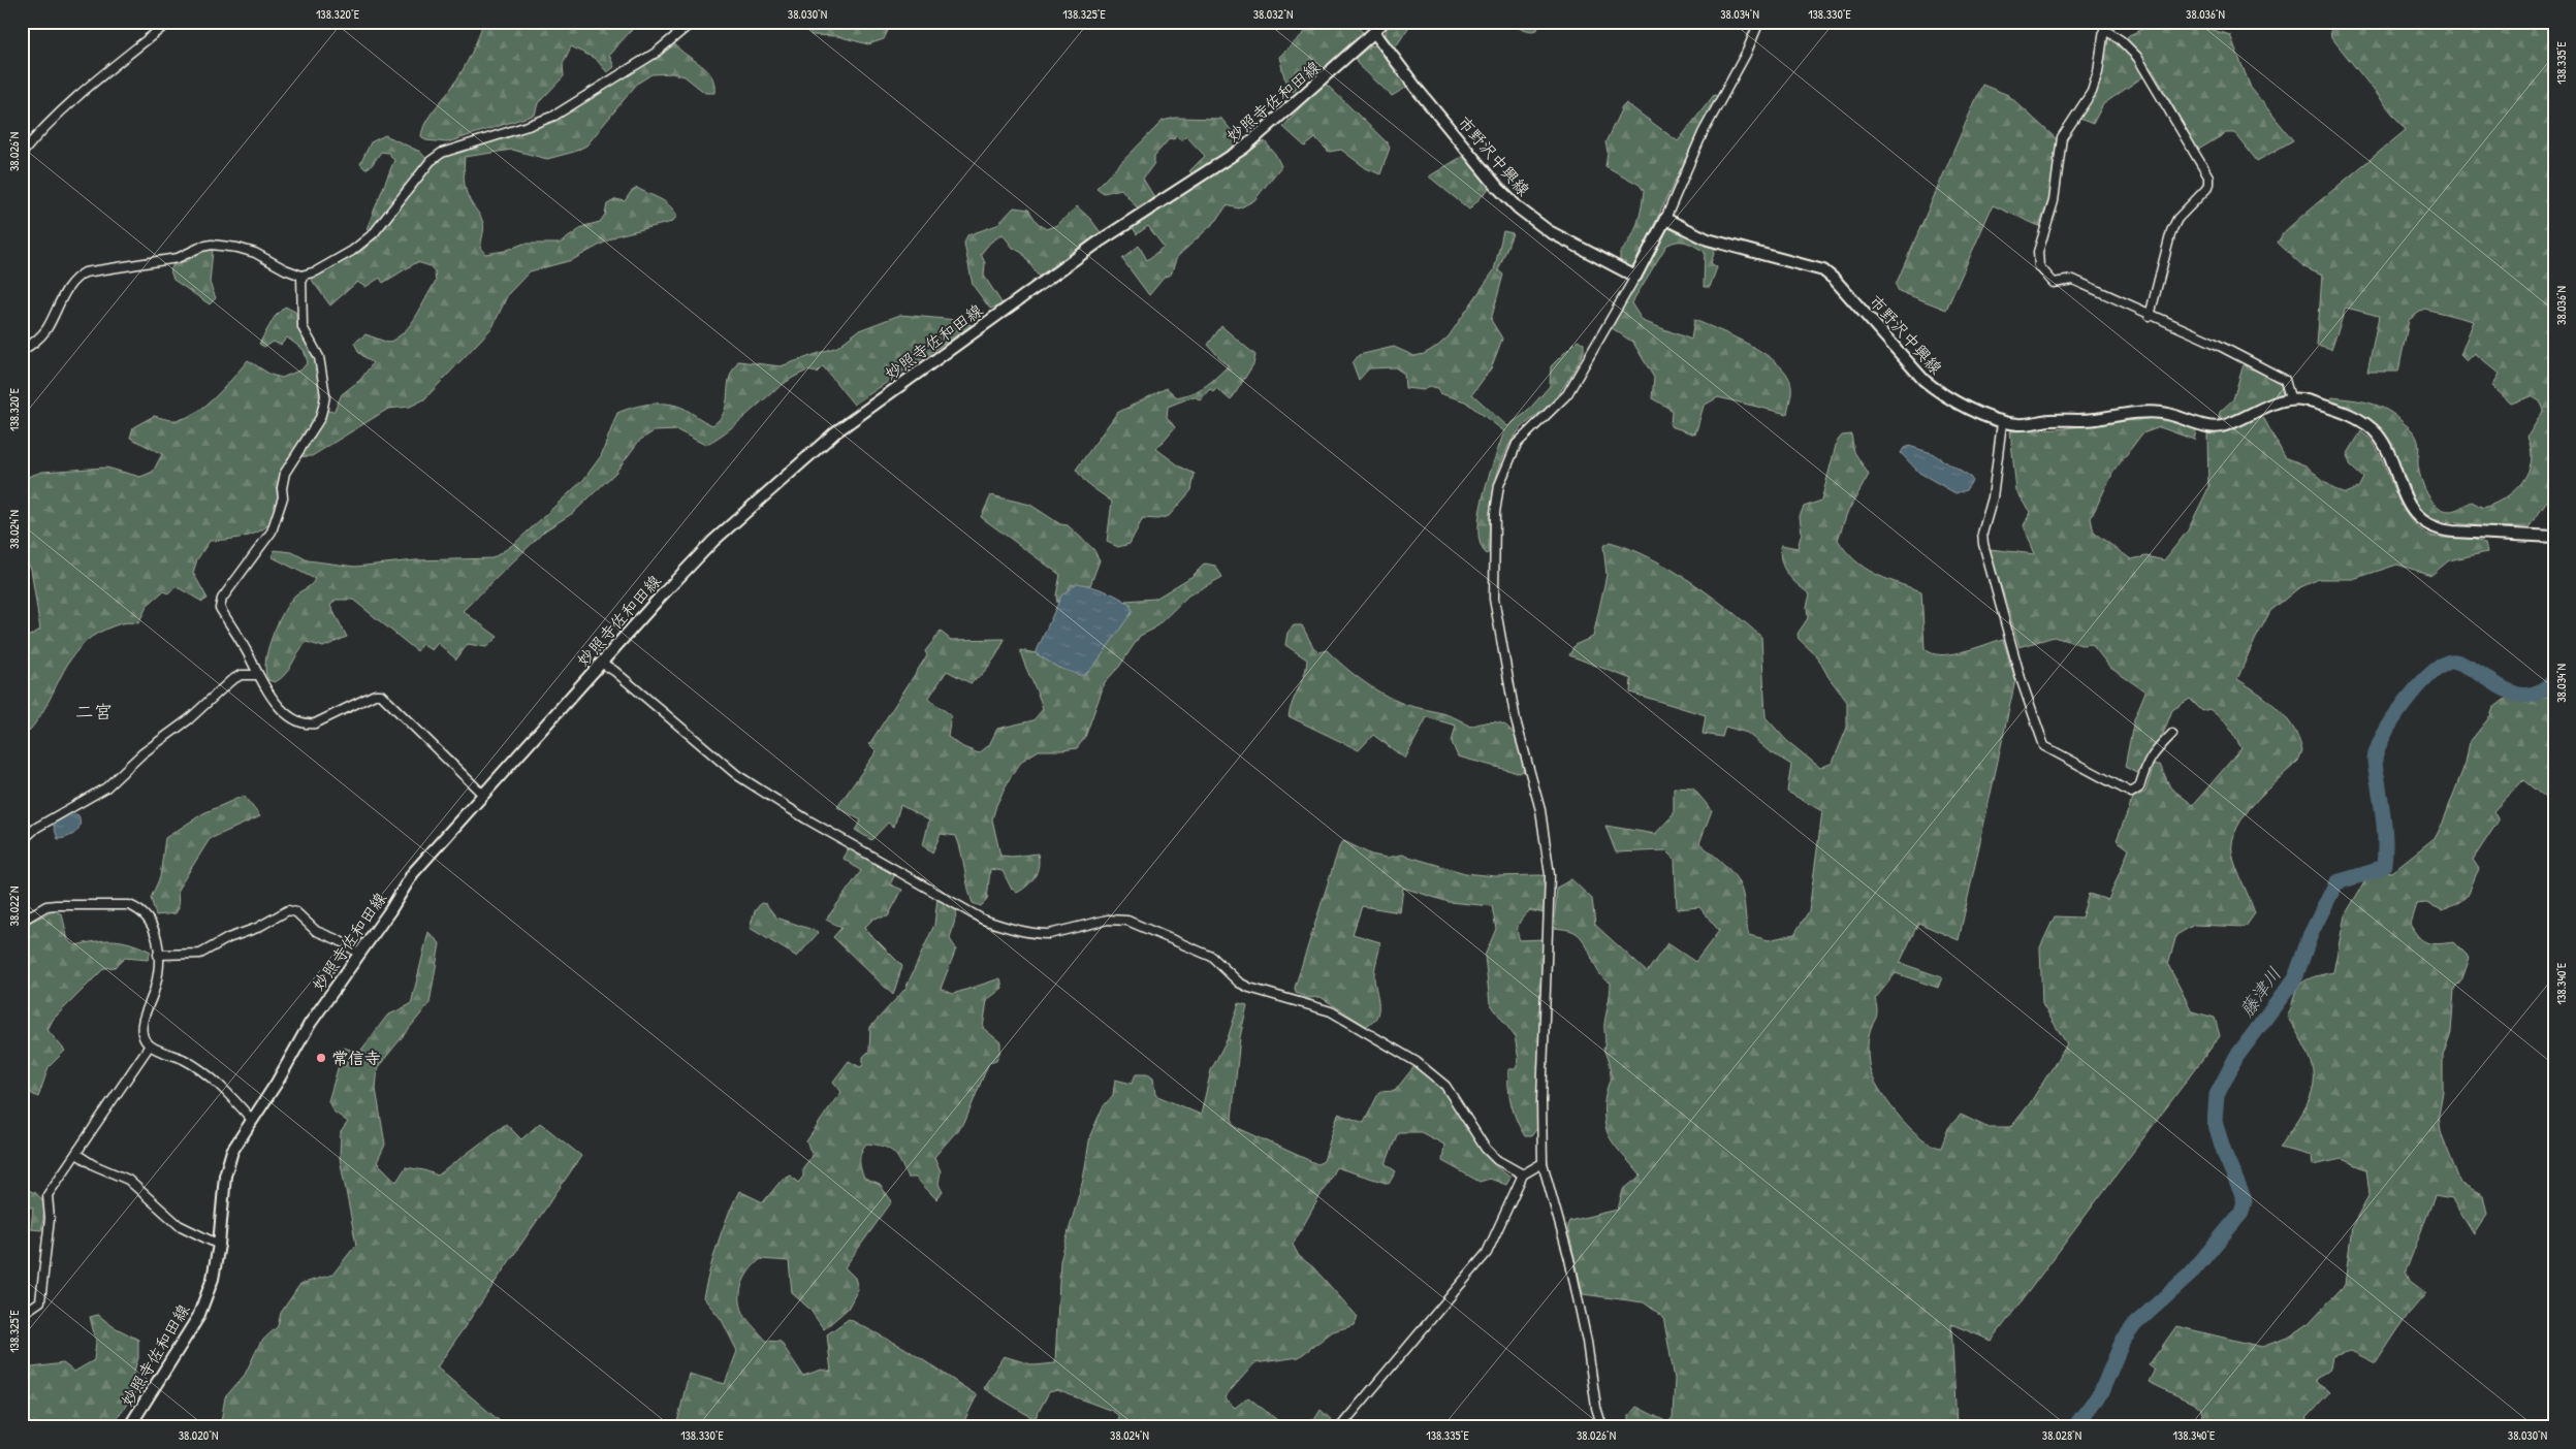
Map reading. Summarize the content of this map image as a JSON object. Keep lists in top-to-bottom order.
{
  "streets": {
    "main road": ["妙照寺佐和田線", "市野沢中興線"]
  },
  "crossings": [
    ["妙照寺佐和田線", "市野沢中興線"]
  ],
  "districts": ["二宮"],
  "water": ["藤津川"],
  "places": ["常信寺"],
  "coordinates": [
    "138.320°E",
    "38.030°N",
    "138.325°E",
    "38.032°N",
    "38.034°N",
    "138.330°E",
    "38.036°N",
    "138.335°E",
    "38.026°N",
    "38.024°N",
    "38.022°N",
    "138.340°E",
    "38.020°N",
    "38.028°N"
  ]
}
